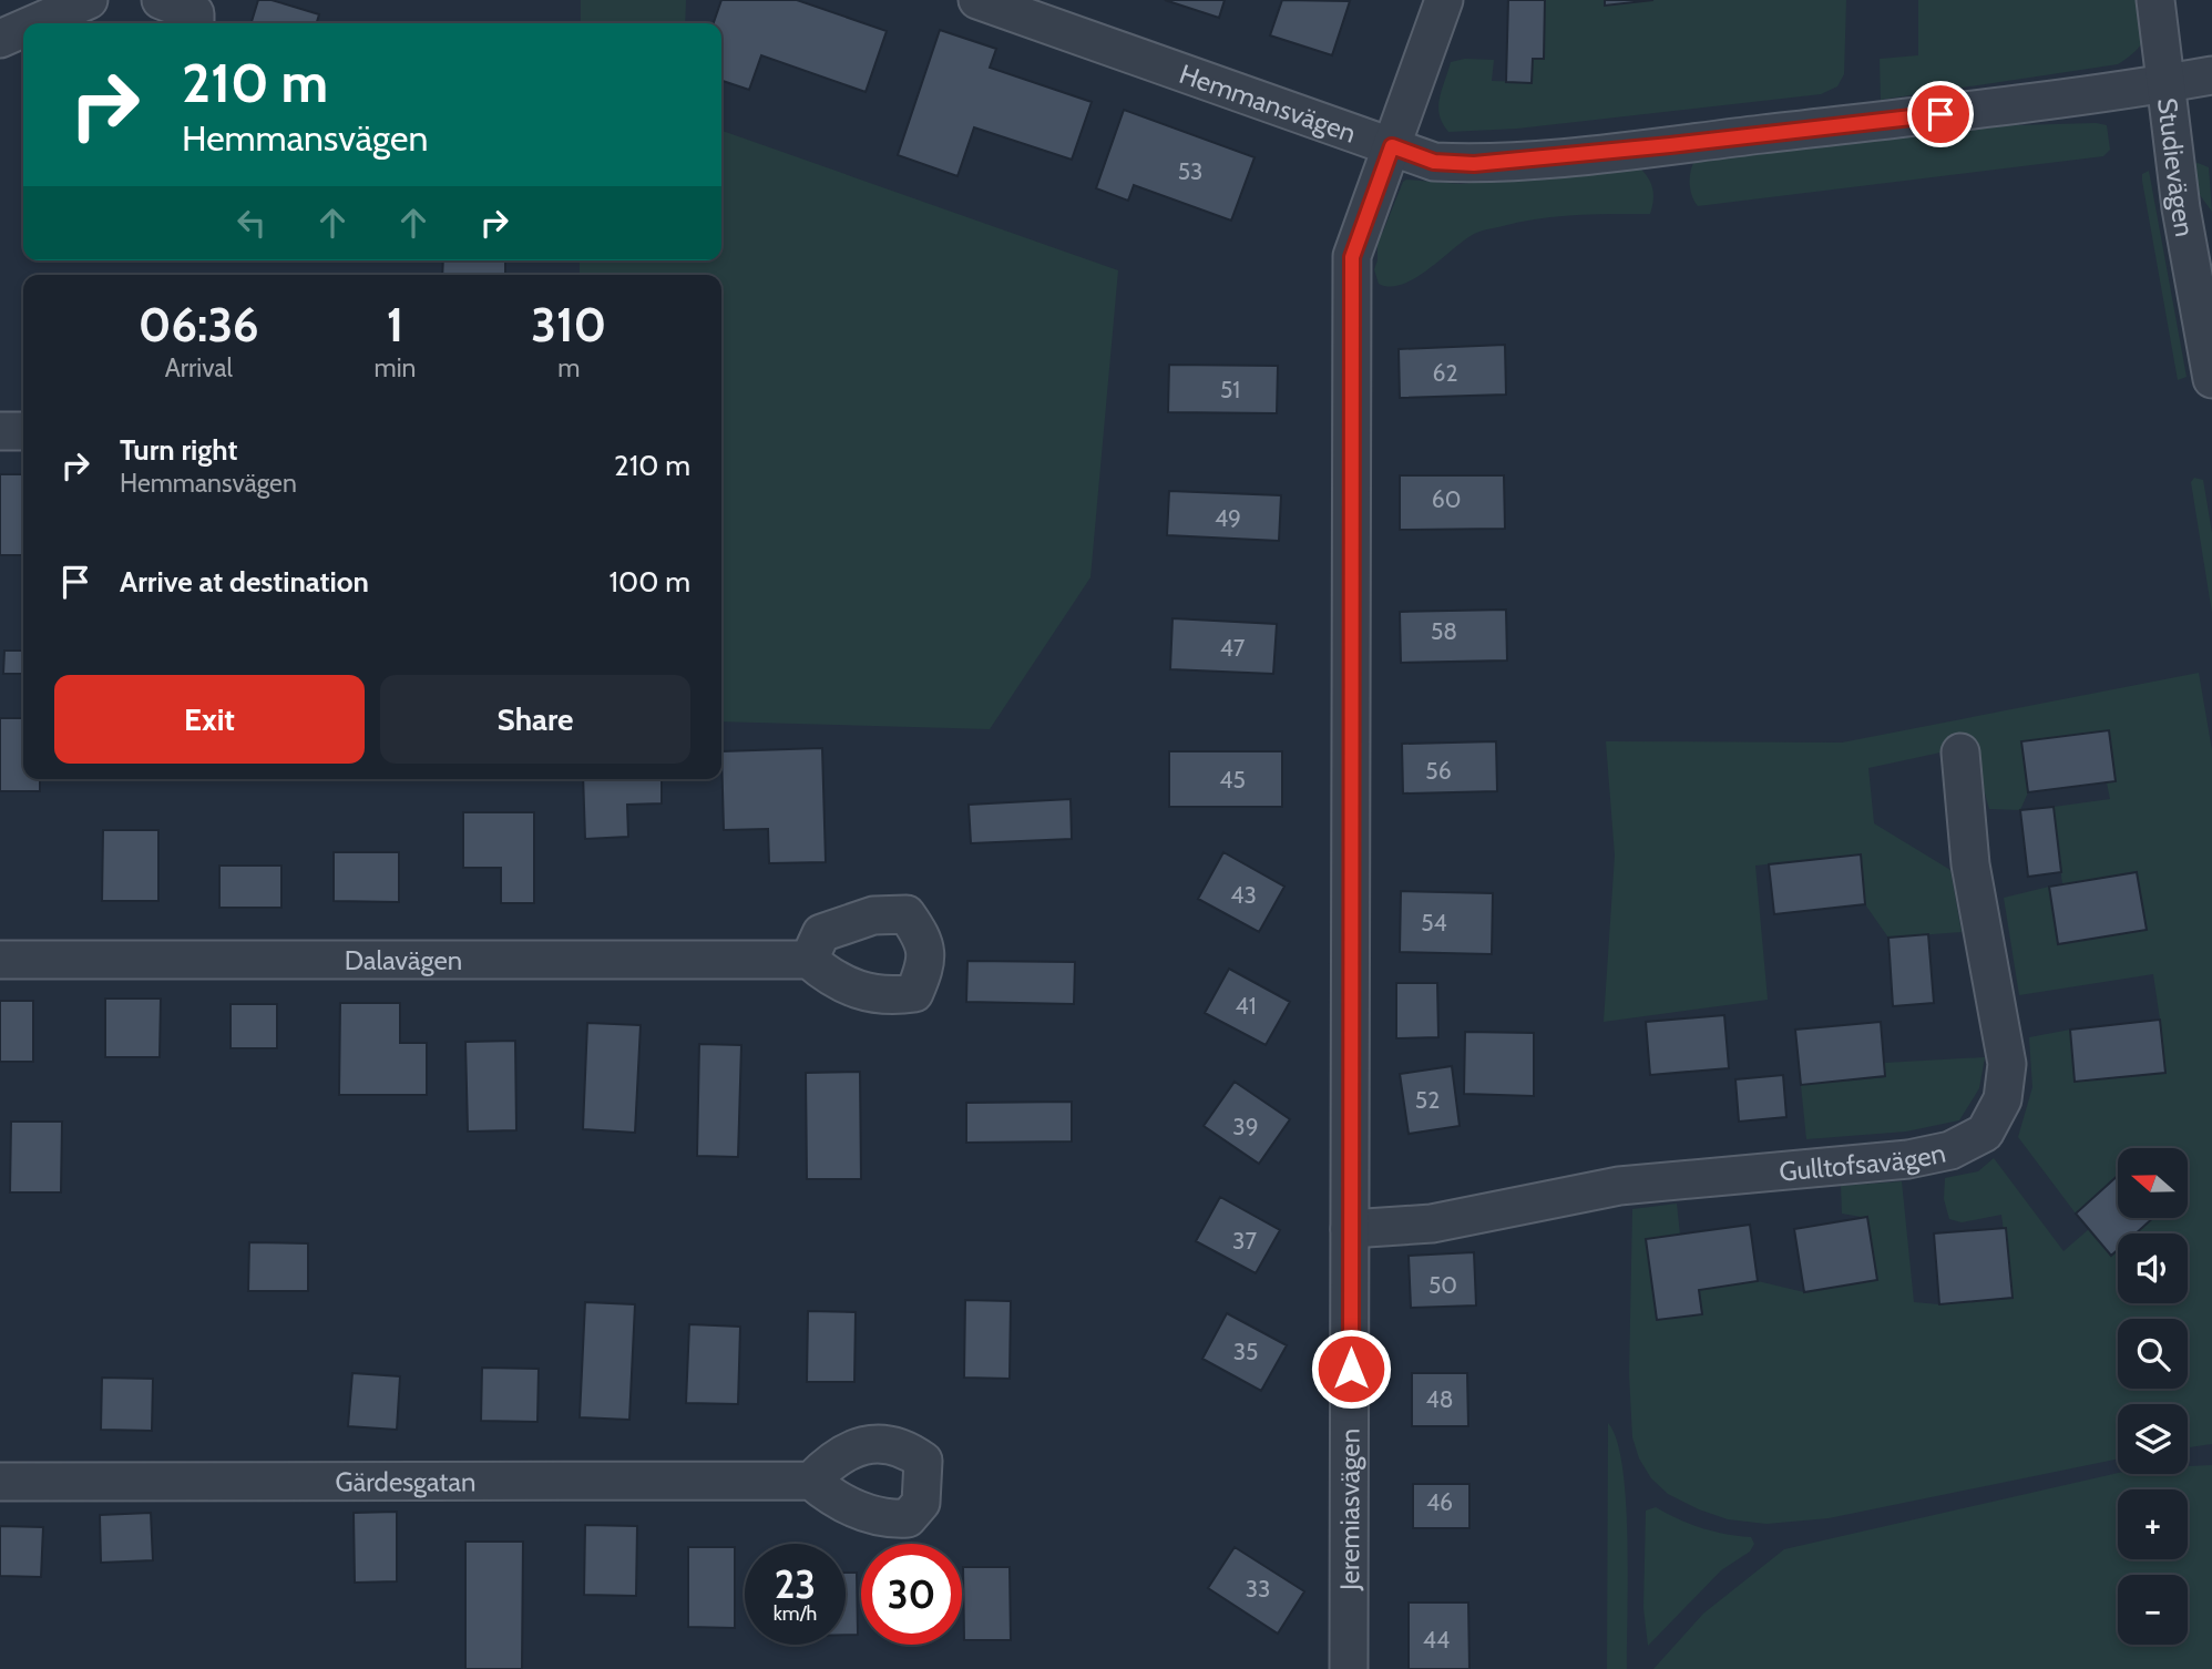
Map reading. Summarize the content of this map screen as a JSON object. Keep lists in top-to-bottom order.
{
  "streets": {
    "street": [
      "Hemmansvägen",
      "Studievägen",
      "Dalavägen",
      "Gulltofsavägen",
      "Gärdesgatan",
      "Jeremiasvägen"
    ]
  },
  "crossings": [
    ["Hemmansvägen", "Studievägen"],
    ["Hemmansvägen", "Jeremiasvägen"],
    ["Gulltofsavägen", "Jeremiasvägen"]
  ],
  "house_numbers": [
    "53",
    "62",
    "51",
    "60",
    "49",
    "58",
    "47",
    "56",
    "45",
    "43",
    "54",
    "41",
    "52",
    "39",
    "37",
    "50",
    "35",
    "48",
    "46",
    "33",
    "44"
  ],
  "north": "left",
  "page": {
    "turn": ["210 m", "Hemmansvägen"],
    "eta": [
      "06:36",
      "Arrival",
      "1",
      "min",
      "310",
      "m"
    ],
    "list": [
      {
        "name": "Turn right",
        "note": "Hemmansvägen",
        "value": "210 m"
      },
      {
        "name": "Arrive at destination",
        "value": "100 m"
      }
    ],
    "buttons": ["Exit", "Share"],
    "map_buttons": ["+", "−"],
    "speed": "23 km/h",
    "limit": "30"
  }
}
